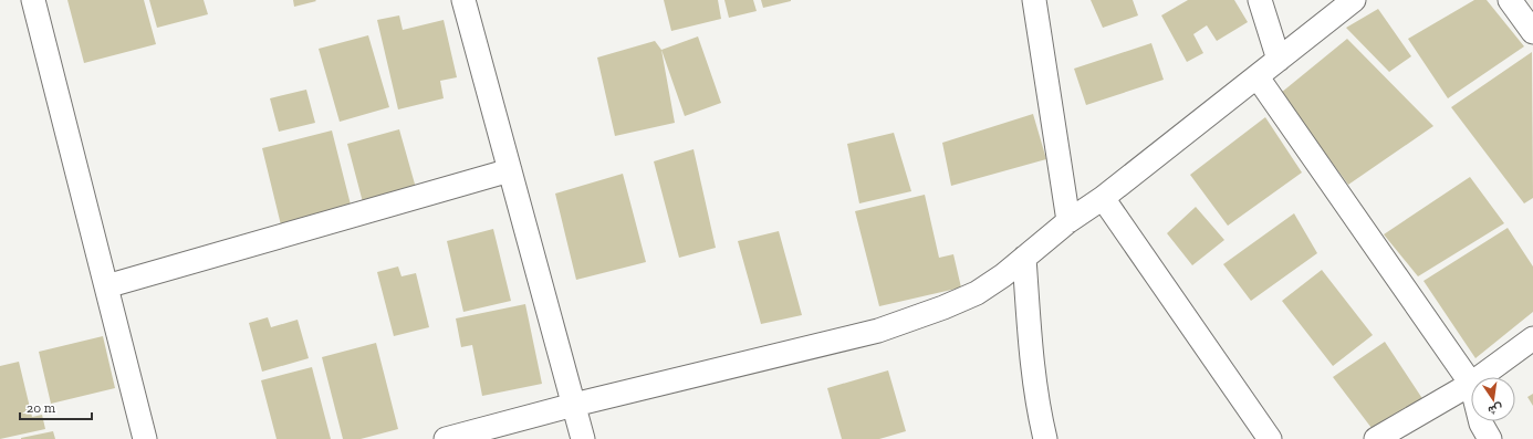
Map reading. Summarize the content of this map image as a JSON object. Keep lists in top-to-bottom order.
{
  "scale_bar": "20 m",
  "north": "bottom"
}
